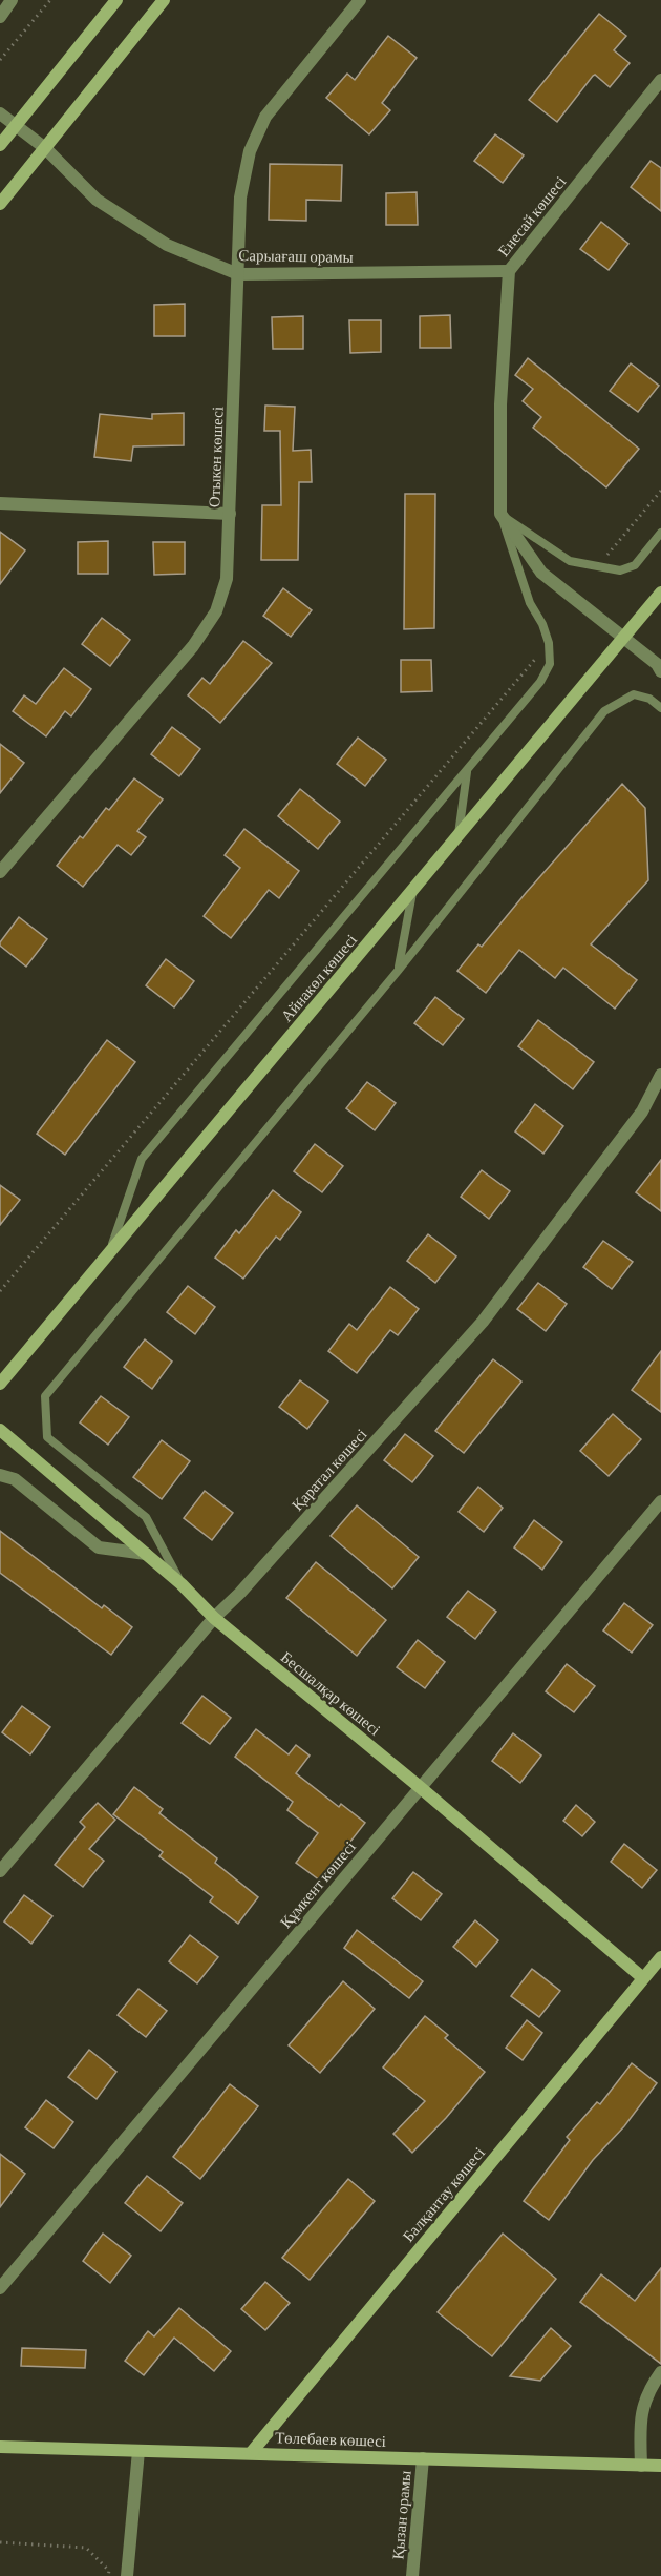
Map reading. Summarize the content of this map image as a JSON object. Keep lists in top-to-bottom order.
{
  "streets": {
    "street": [
      "Енесай көшесі",
      "Сарыағаш орамы",
      "Отыкен көшесі",
      "Айнакөл көшесі",
      "Қаратал көшесі",
      "Бесшалқар көшесі",
      "Құмкент көшесі",
      "Балқантау көшесі",
      "Төлебаев көшесі",
      "Қызан орамы"
    ]
  },
  "crossings": [
    ["Енесай көшесі", "Сарыағаш орамы"],
    ["Сарыағаш орамы", "Отыкен көшесі"],
    ["Қаратал көшесі", "Бесшалқар көшесі"],
    ["Бесшалқар көшесі", "Құмкент көшесі"],
    ["Бесшалқар көшесі", "Балқантау көшесі"],
    ["Балқантау көшесі", "Төлебаев көшесі"],
    ["Төлебаев көшесі", "Қызан орамы"]
  ]
}
